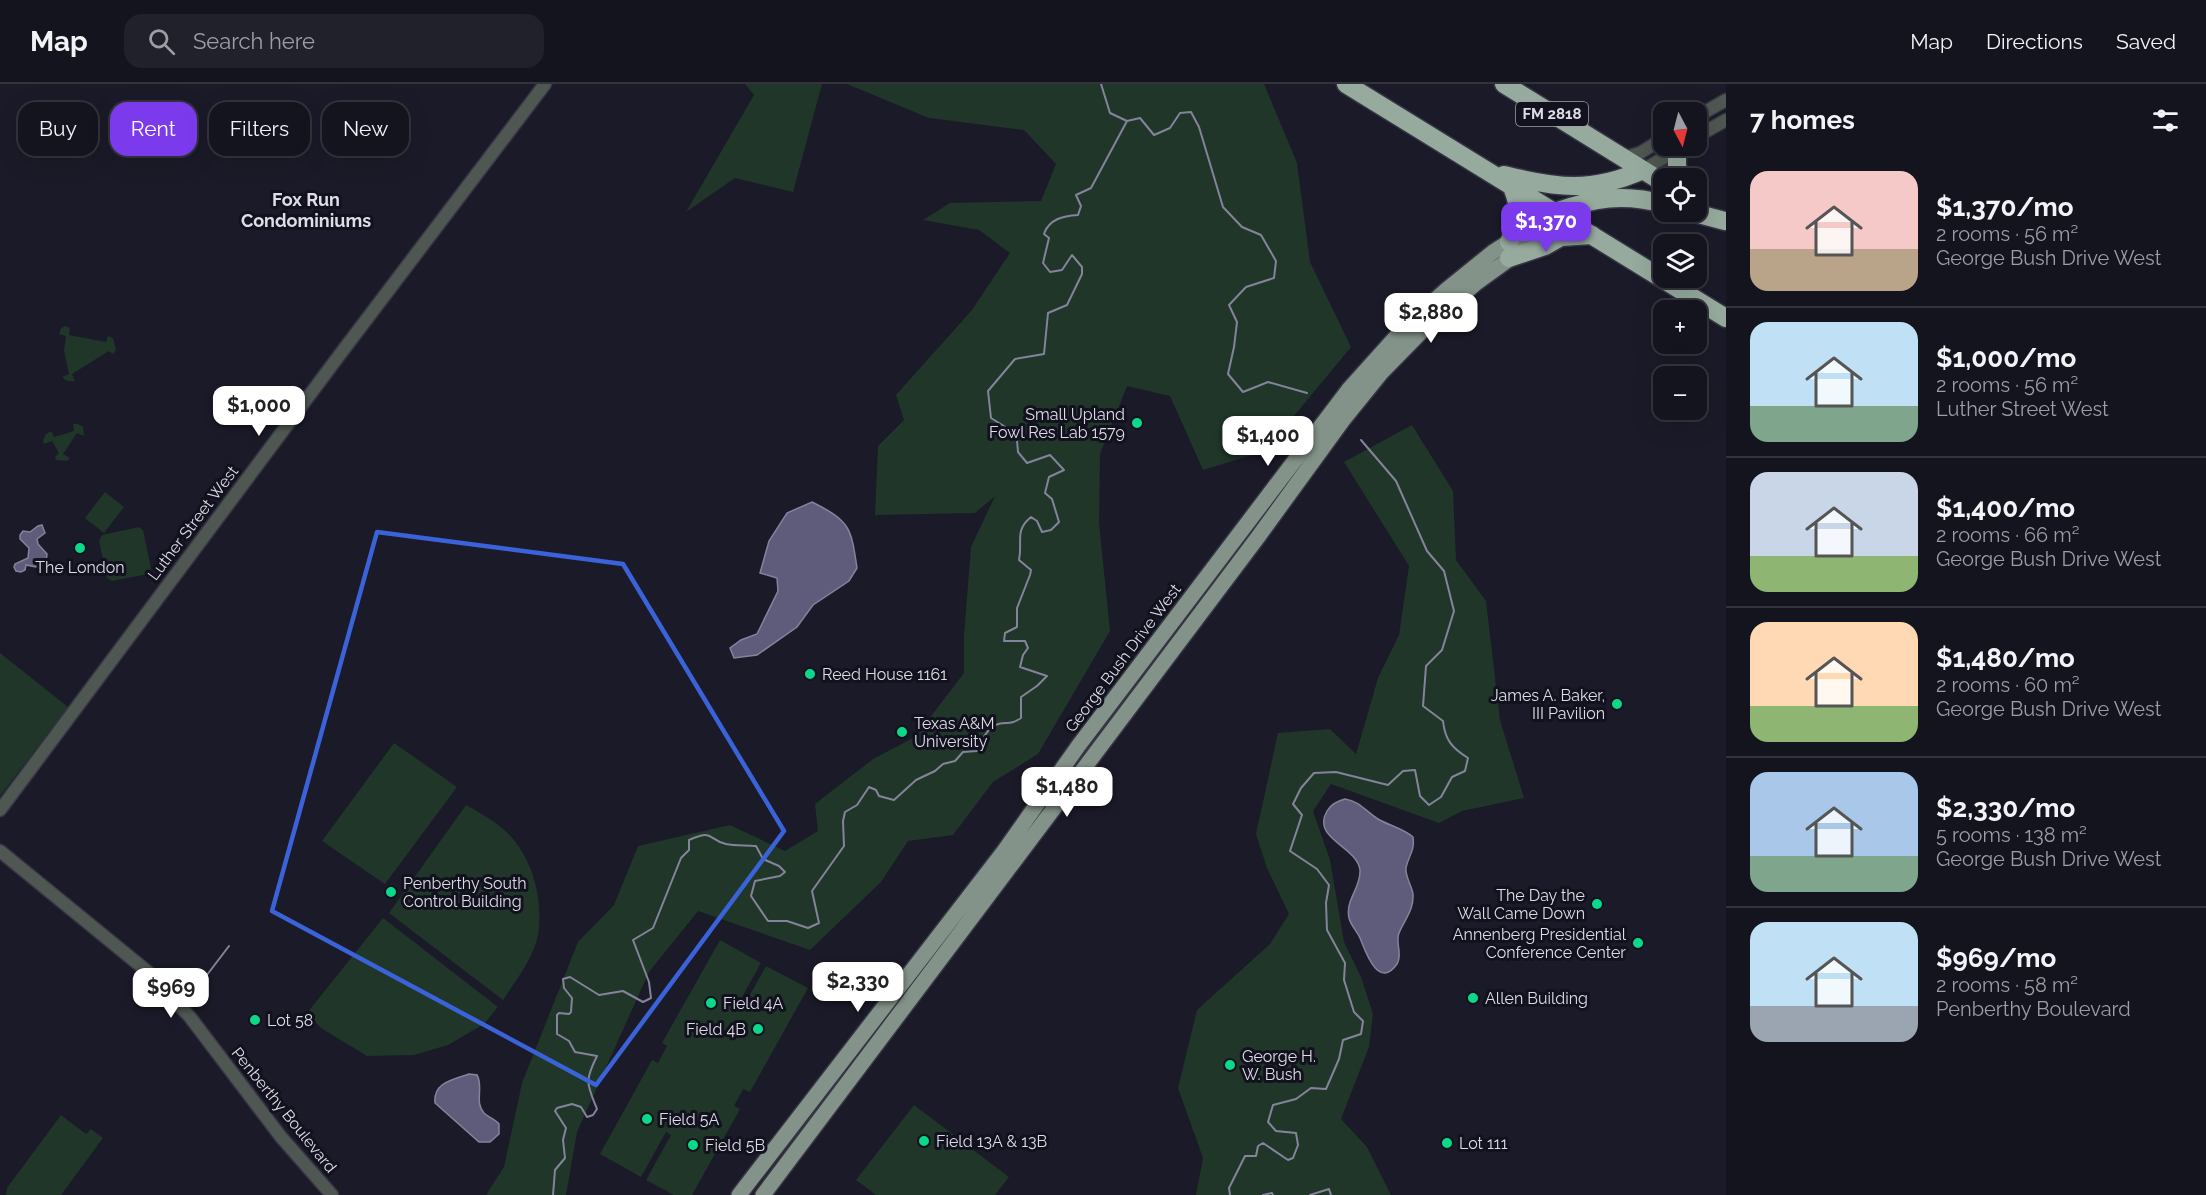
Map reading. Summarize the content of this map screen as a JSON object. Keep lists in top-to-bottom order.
{
  "streets": {
    "highway": ["FM 2818"],
    "main road": ["George Bush Drive West"],
    "street": ["Luther Street West", "Penberthy Boulevard"]
  },
  "districts": ["Fox Run Condominiums"],
  "places": [
    "Small Upland Fowl Res Lab 1579",
    "The London",
    "Reed House 1161",
    "James A. Baker, III Pavilion",
    "Texas A&M University",
    "Penberthy South Control Building",
    "The Day the Wall Came Down",
    "Annenberg Presidential Conference Center",
    "Allen Building",
    "Field 4A",
    "Lot 58",
    "Field 4B",
    "George H. W. Bush",
    "Field 5A",
    "Field 13A & 13B",
    "Lot 111",
    "Field 5B"
  ],
  "north": "bottom",
  "page": {
    "header": "Map",
    "search": "Search here",
    "nav": ["Map", "Directions", "Saved"],
    "heading": "7 homes",
    "map_buttons": ["+", "−"],
    "chip": [
      "Buy",
      "Rent",
      "Filters",
      "New"
    ],
    "list": [
      {
        "name": "$1,370/mo",
        "note": "2 rooms · 56 m² · George Bush Drive West"
      },
      {
        "name": "$1,000/mo",
        "note": "2 rooms · 56 m² · Luther Street West"
      },
      {
        "name": "$1,400/mo",
        "note": "2 rooms · 66 m² · George Bush Drive West"
      },
      {
        "name": "$1,480/mo",
        "note": "2 rooms · 60 m² · George Bush Drive West"
      },
      {
        "name": "$2,330/mo",
        "note": "5 rooms · 138 m² · George Bush Drive West"
      },
      {
        "name": "$969/mo",
        "note": "2 rooms · 58 m² · Penberthy Boulevard"
      }
    ],
    "price": [
      "$1,370",
      "$2,880",
      "$1,000",
      "$1,400",
      "$1,480",
      "$2,330",
      "$969"
    ]
  }
}
